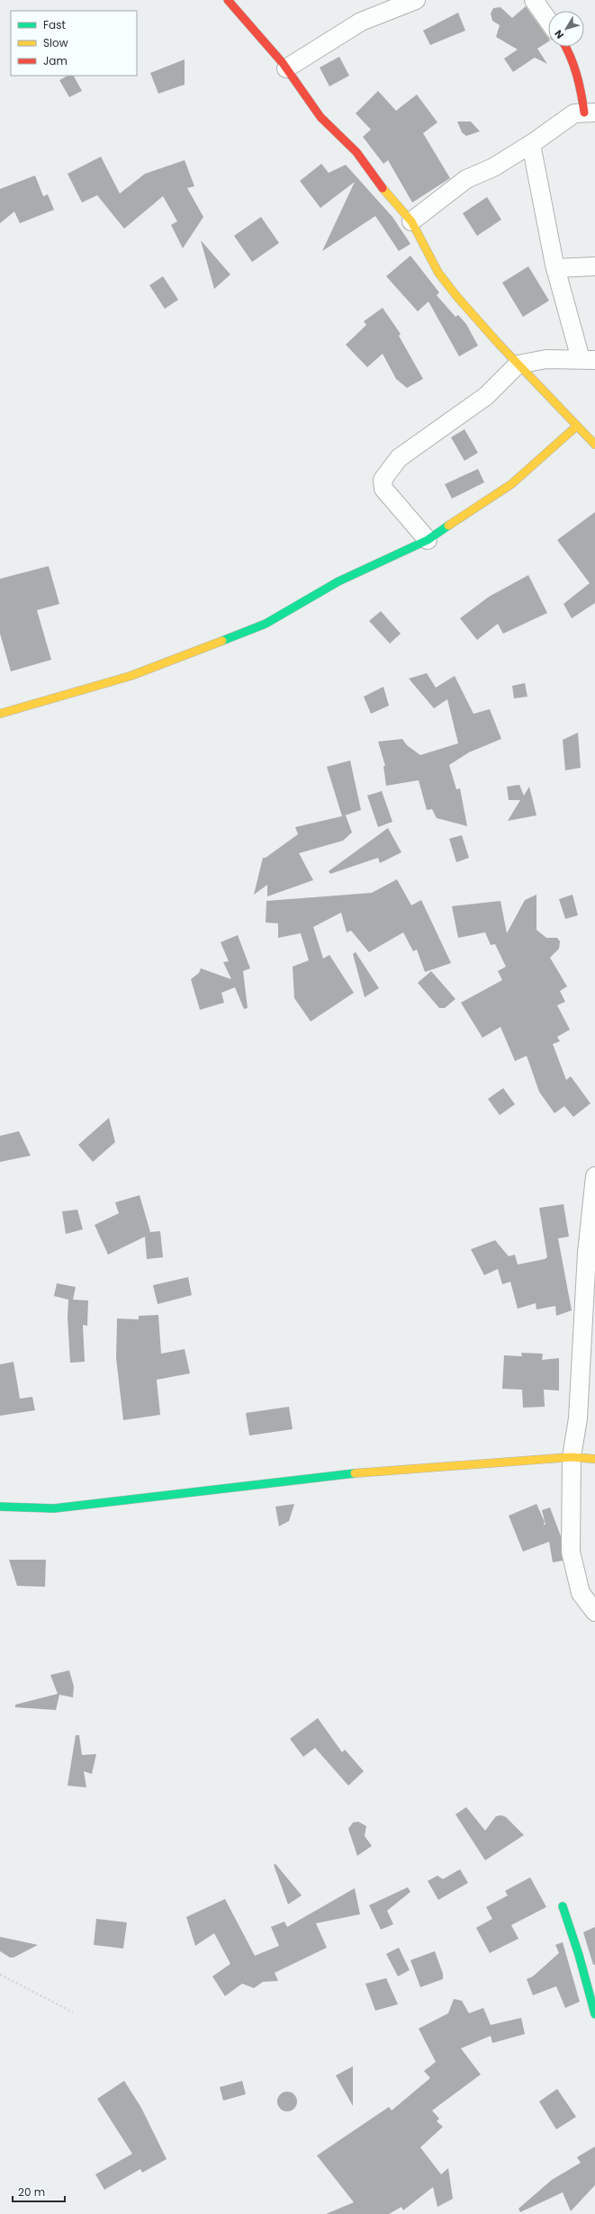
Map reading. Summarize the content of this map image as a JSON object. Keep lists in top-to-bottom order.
{
  "legend": ["Fast", "Slow", "Jam"],
  "scale_bar": "20 m",
  "north": "bottom left"
}
